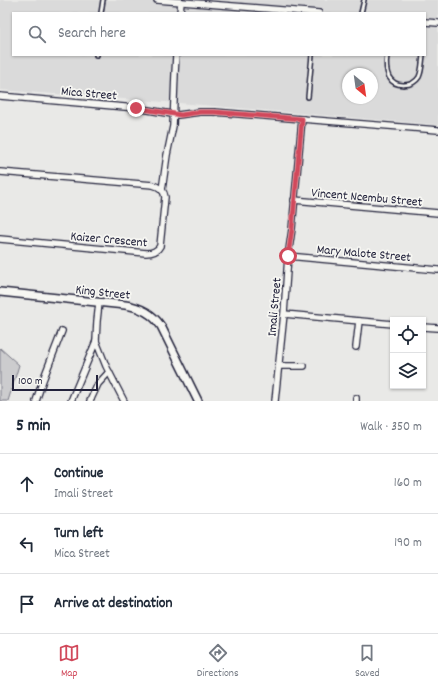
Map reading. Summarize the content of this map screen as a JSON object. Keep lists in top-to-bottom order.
{
  "streets": {
    "street": [
      "Mica Street",
      "Vincent Ncembu Street",
      "Kaizer Crescent",
      "Mary Malote Street",
      "King Street",
      "Imali Street"
    ]
  },
  "crossings": [
    ["Mica Street", "Imali Street"],
    ["Vincent Ncembu Street", "Imali Street"],
    ["Mary Malote Street", "Imali Street"]
  ],
  "scale_bar": "100 m",
  "north": "bottom right",
  "page": {
    "search": "Search here",
    "scale": "100 m",
    "heading": ["5 min", "Walk · 350 m"],
    "list": [
      ["Continue", "Imali Street", "160 m"],
      ["Turn left", "Mica Street", "190 m"],
      "Arrive at destination"
    ],
    "nav": ["Map", "Directions", "Saved"]
  }
}
